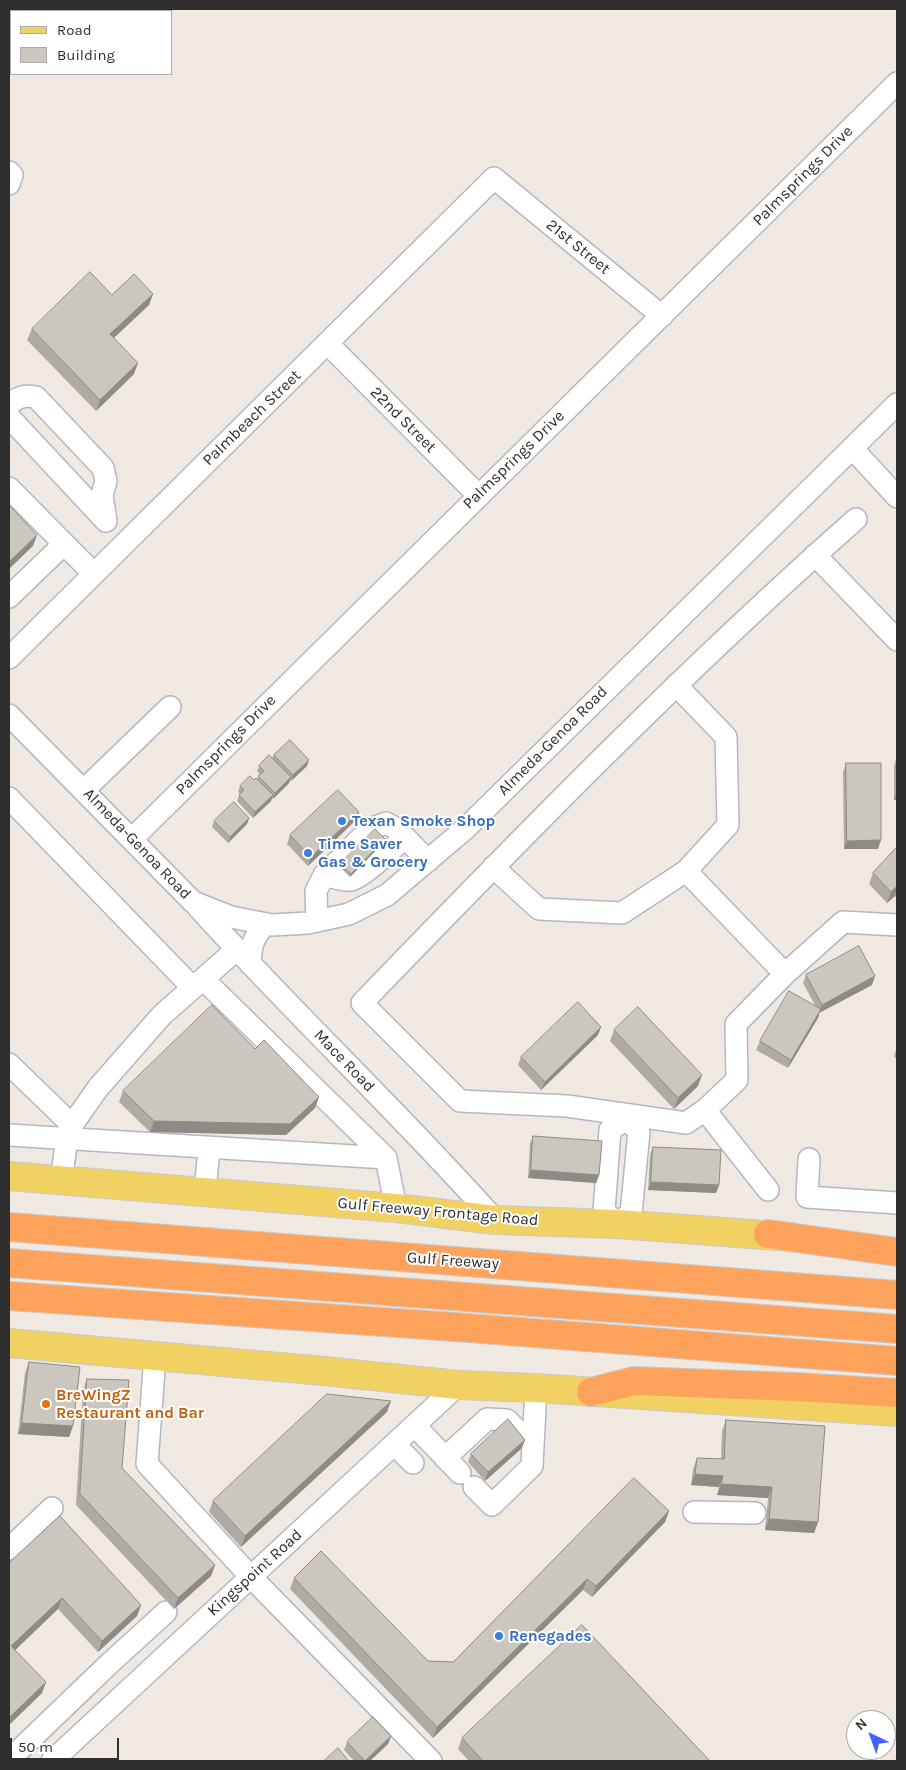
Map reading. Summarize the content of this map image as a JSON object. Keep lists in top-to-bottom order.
{
  "streets": {
    "highway": ["Gulf Freeway"],
    "main road": ["Gulf Freeway Frontage Road"],
    "street": [
      "Palmsprings Drive",
      "21st Street",
      "Palmbeach Street",
      "22nd Street",
      "Almeda-Genoa Road",
      "Mace Road",
      "Kingspoint Road"
    ]
  },
  "crossings": [
    ["Palmsprings Drive", "21st Street"],
    ["Palmsprings Drive", "22nd Street"],
    ["Palmsprings Drive", "Almeda-Genoa Road"],
    ["21st Street", "Palmbeach Street"],
    ["Palmbeach Street", "22nd Street"],
    ["Almeda-Genoa Road", "Mace Road"],
    ["Mace Road", "Gulf Freeway Frontage Road"]
  ],
  "places": [
    "Texan Smoke Shop",
    "Time Saver Gas & Grocery",
    "BreWingZ Restaurant and Bar",
    "Renegades"
  ],
  "legend": ["Road", "Building"],
  "scale_bar": "50 m",
  "north": "top left"
}
